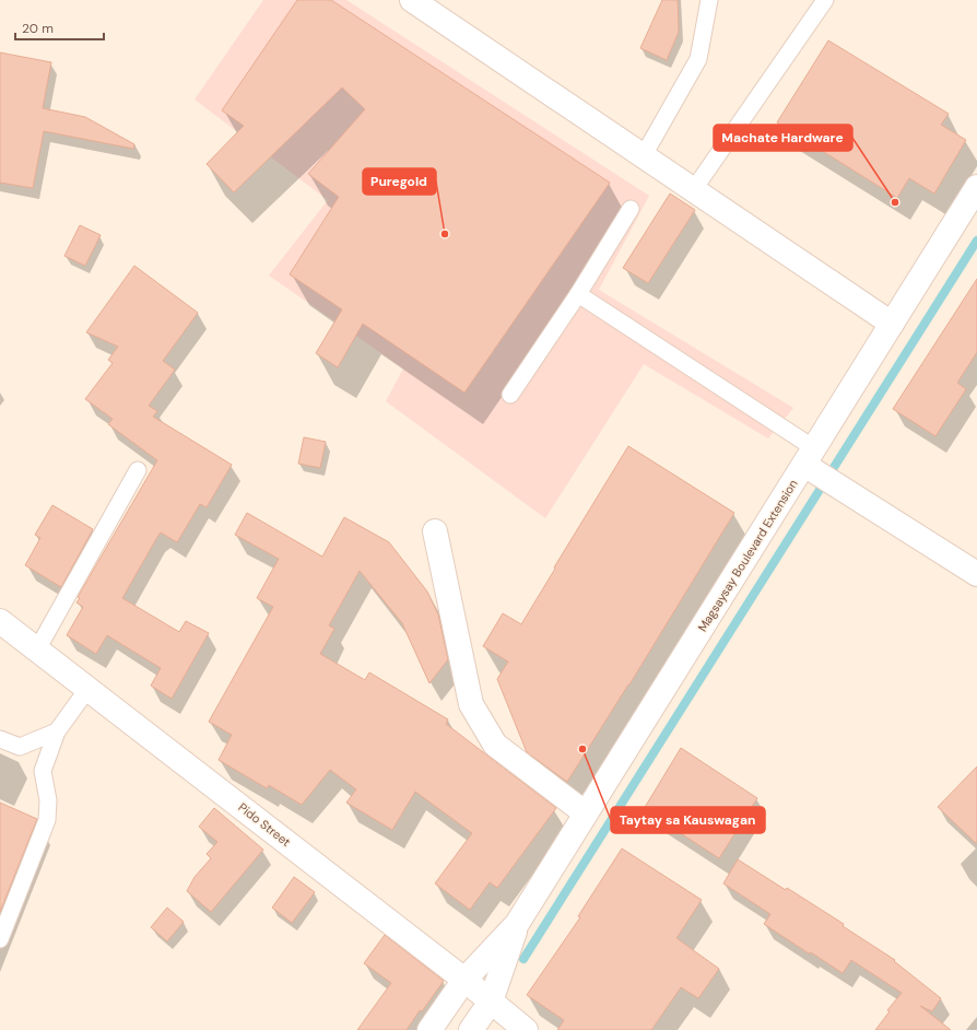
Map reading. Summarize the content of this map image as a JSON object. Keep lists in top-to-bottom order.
{
  "streets": {
    "street": ["Magsaysay Boulevard Extension", "Pido Street"]
  },
  "crossings": [
    ["Magsaysay Boulevard Extension", "Pido Street"]
  ],
  "places": ["Machate Hardware", "Puregold", "Taytay sa Kauswagan"],
  "scale_bar": "20 m"
}
